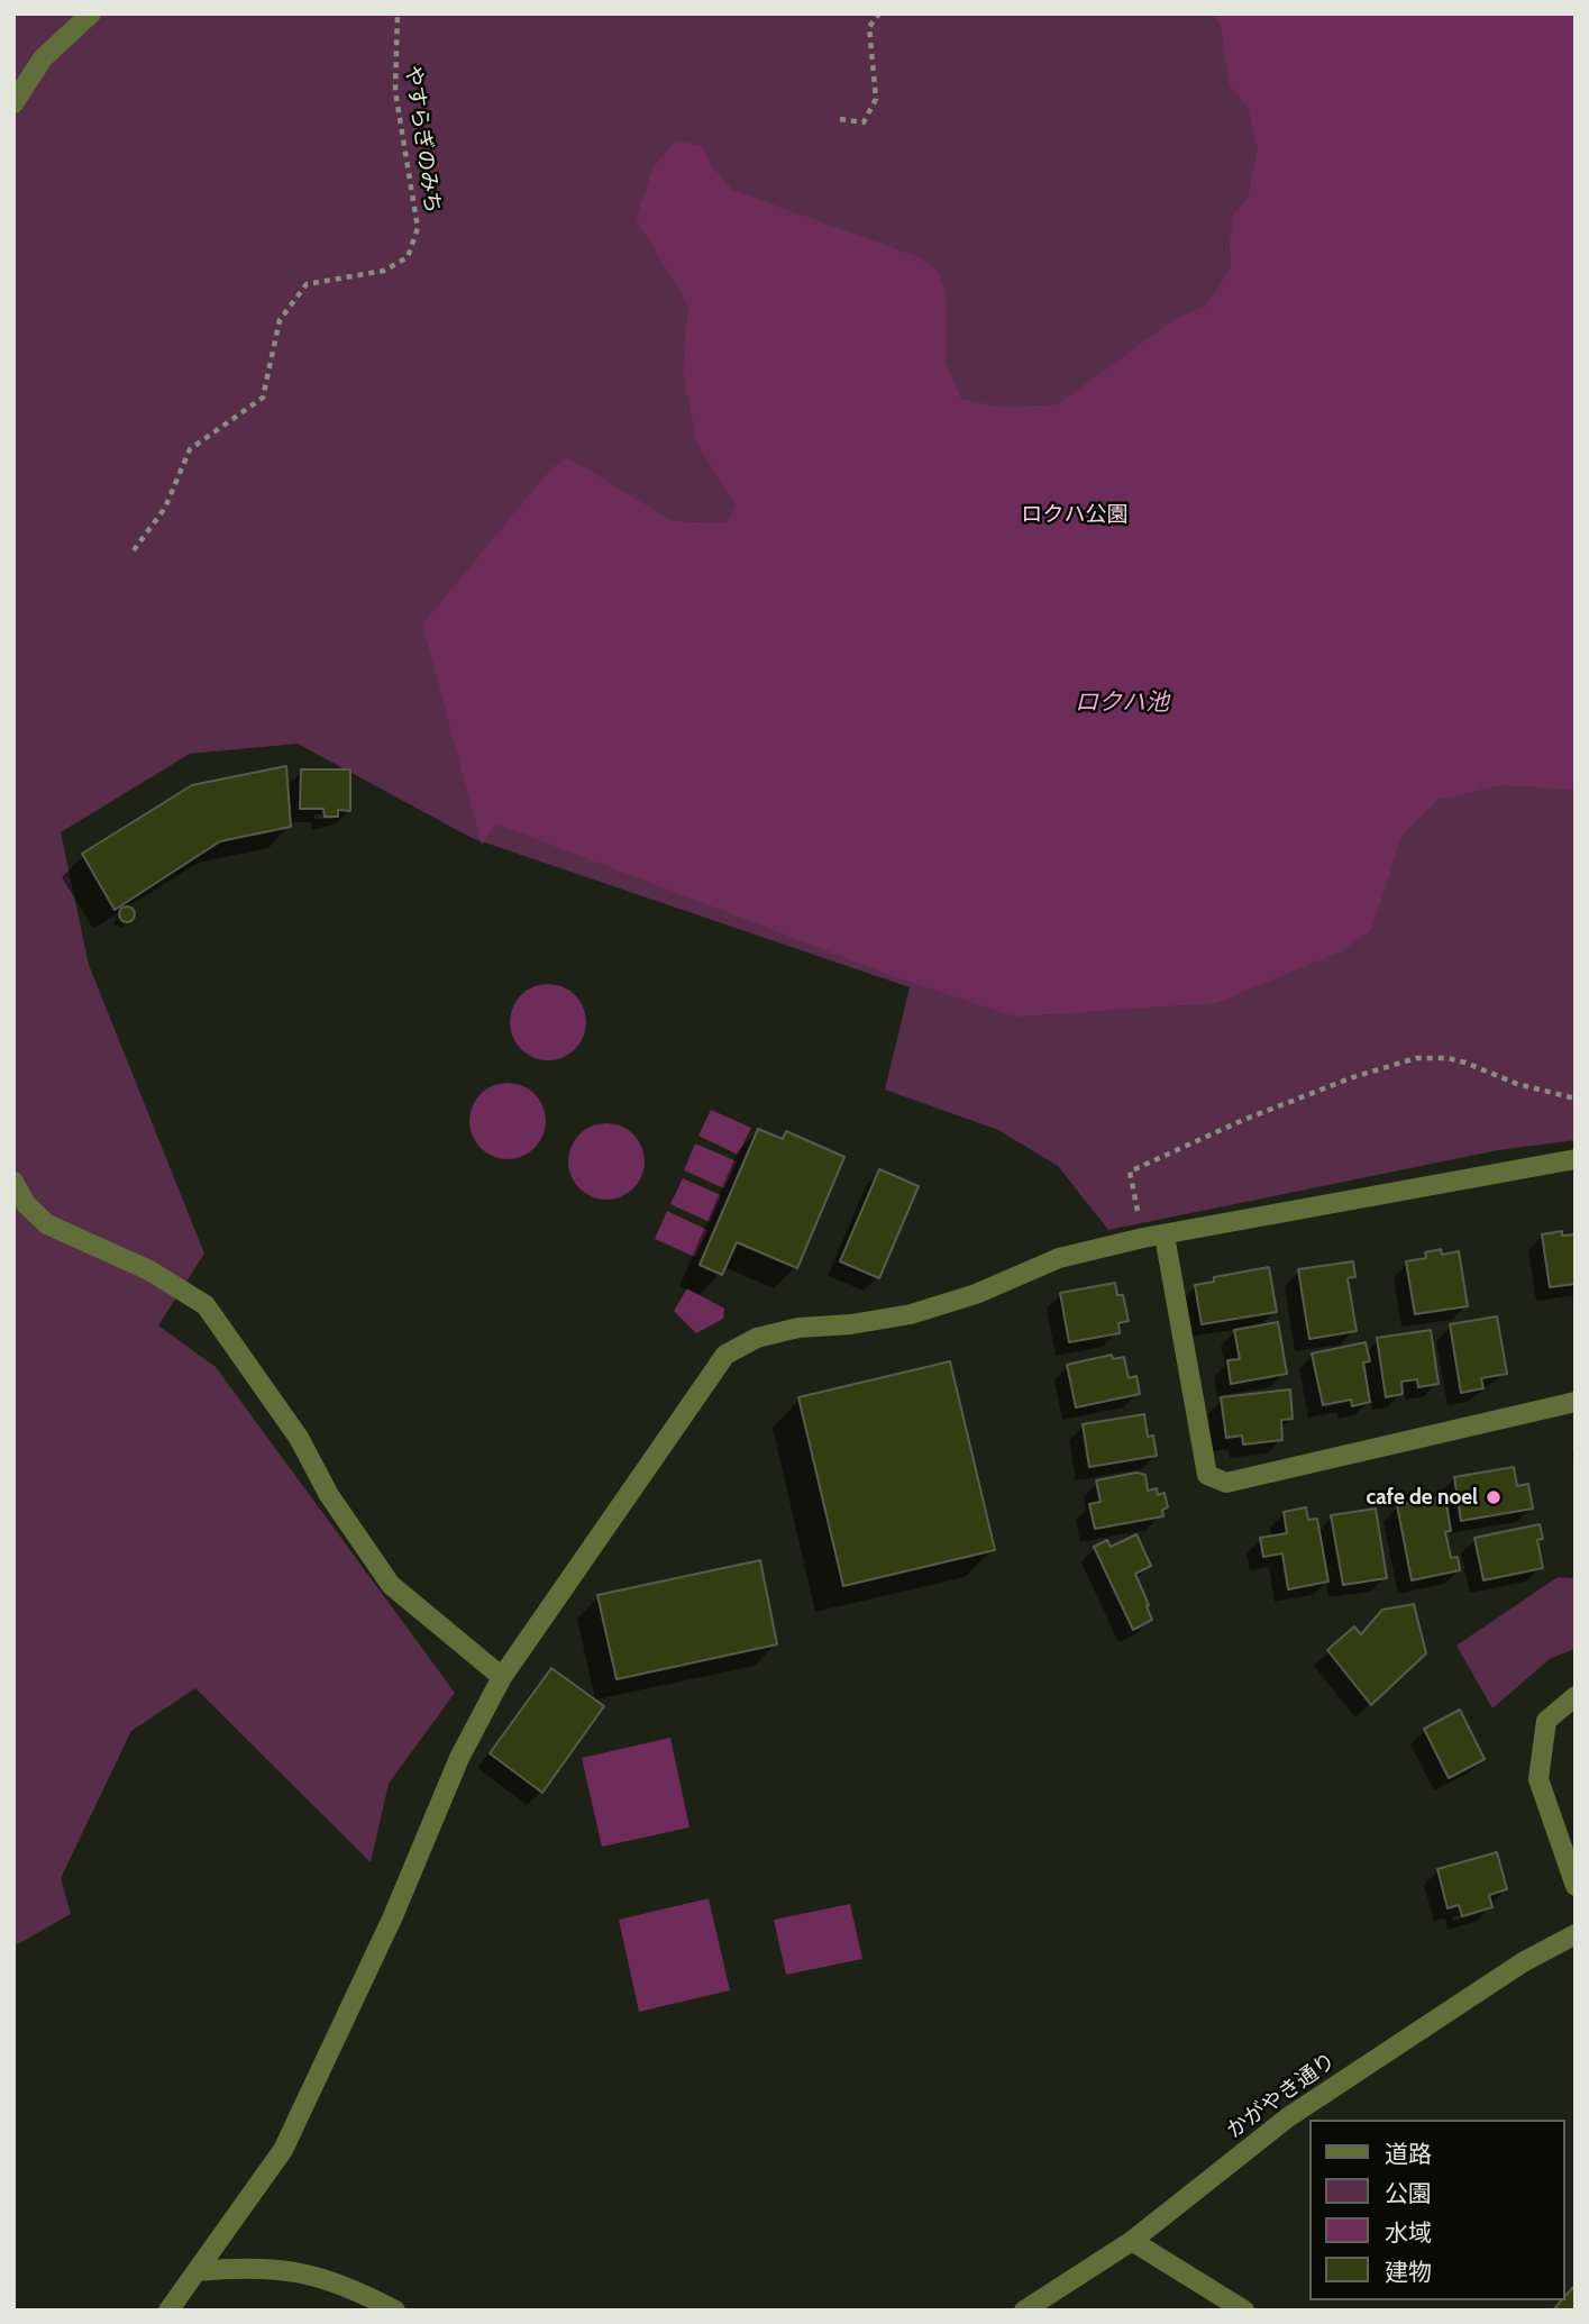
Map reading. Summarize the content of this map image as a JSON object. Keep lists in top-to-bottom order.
{
  "streets": {
    "street": ["かがやき通り"],
    "path": ["やすらぎのみち"]
  },
  "water": ["ロクハ池"],
  "parks": ["ロクハ公園"],
  "places": ["cafe de noel"],
  "legend": [
    "道路",
    "公園",
    "水域",
    "建物"
  ]
}
